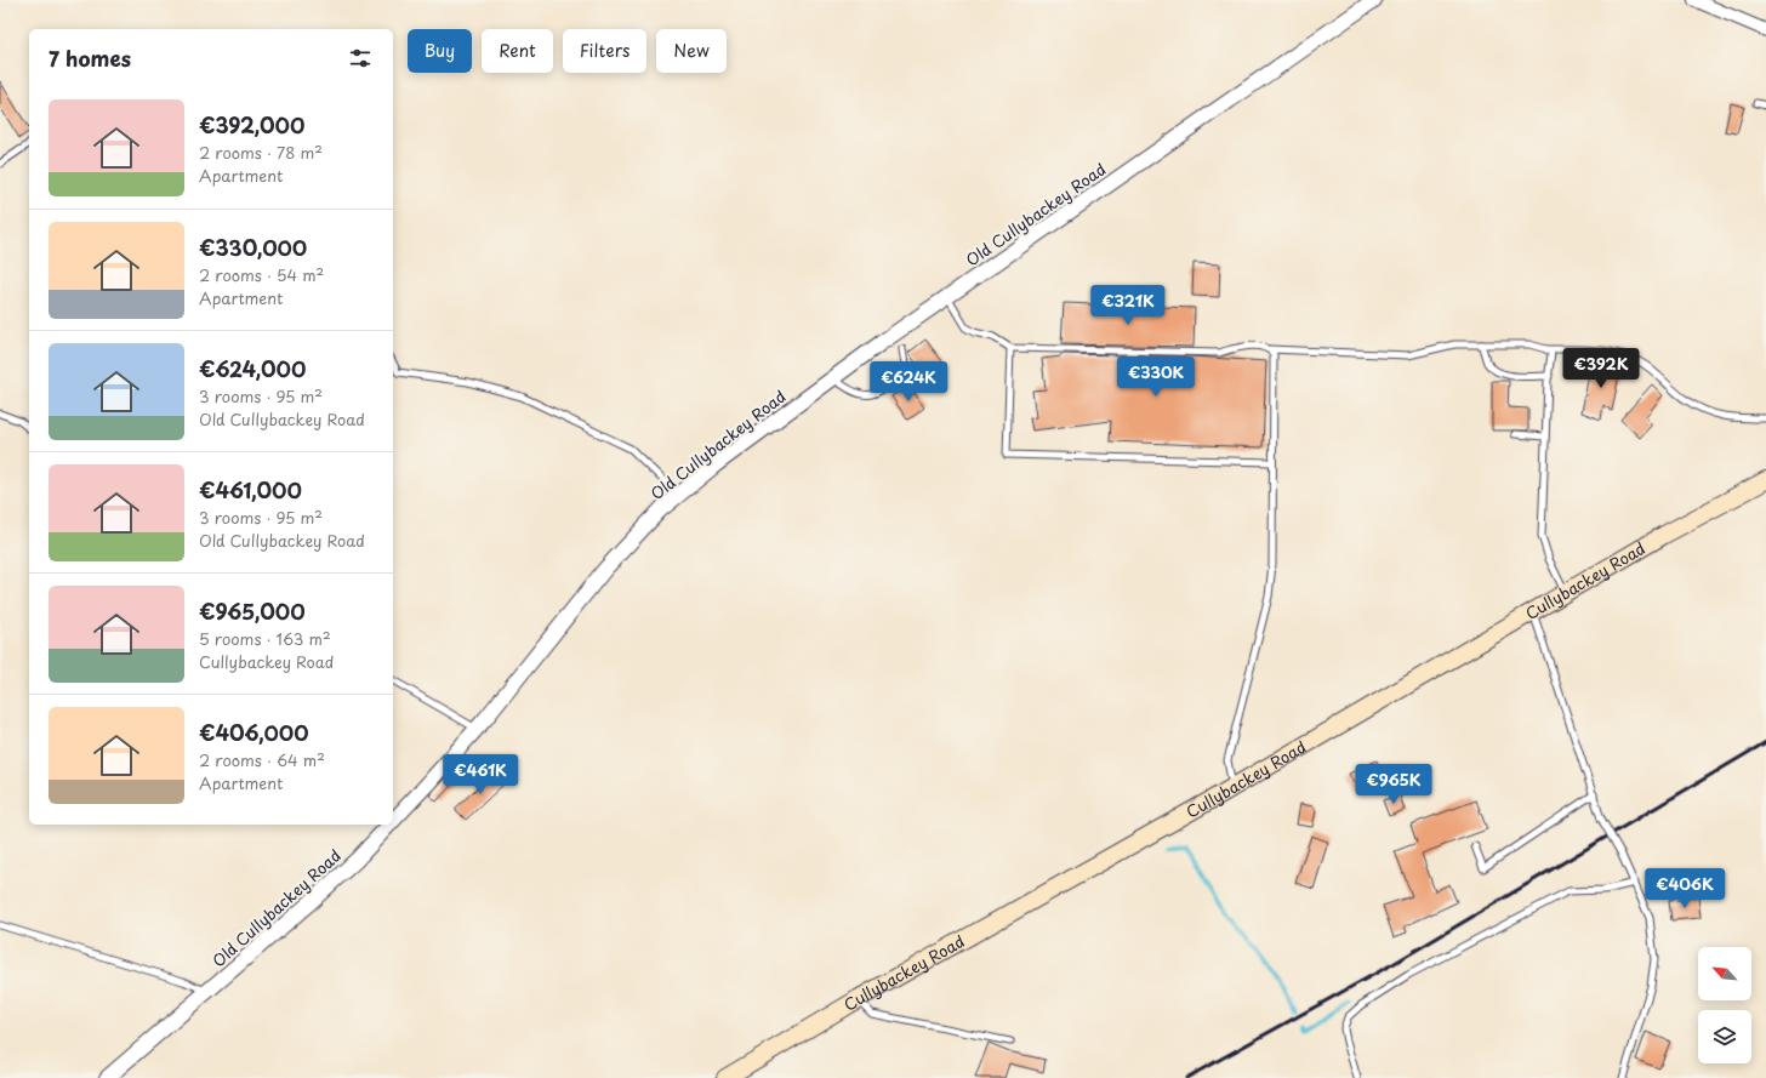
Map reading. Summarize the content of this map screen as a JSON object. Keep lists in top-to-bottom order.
{
  "streets": {
    "main road": ["Cullybackey Road"],
    "street": ["Old Cullybackey Road"]
  },
  "north": "top left",
  "page": {
    "chip": [
      "Buy",
      "Rent",
      "Filters",
      "New"
    ],
    "heading": "7 homes",
    "list": [
      {
        "name": "€392,000",
        "note": "2 rooms · 78 m² · Apartment"
      },
      {
        "name": "€330,000",
        "note": "2 rooms · 54 m² · Apartment"
      },
      {
        "name": "€624,000",
        "note": "3 rooms · 95 m² · Old Cullybackey Road"
      },
      {
        "name": "€461,000",
        "note": "3 rooms · 95 m² · Old Cullybackey Road"
      },
      {
        "name": "€965,000",
        "note": "5 rooms · 163 m² · Cullybackey Road"
      },
      {
        "name": "€406,000",
        "note": "2 rooms · 64 m² · Apartment"
      }
    ],
    "price": [
      "€321K",
      "€392K",
      "€330K",
      "€624K",
      "€461K",
      "€965K",
      "€406K"
    ]
  }
}
